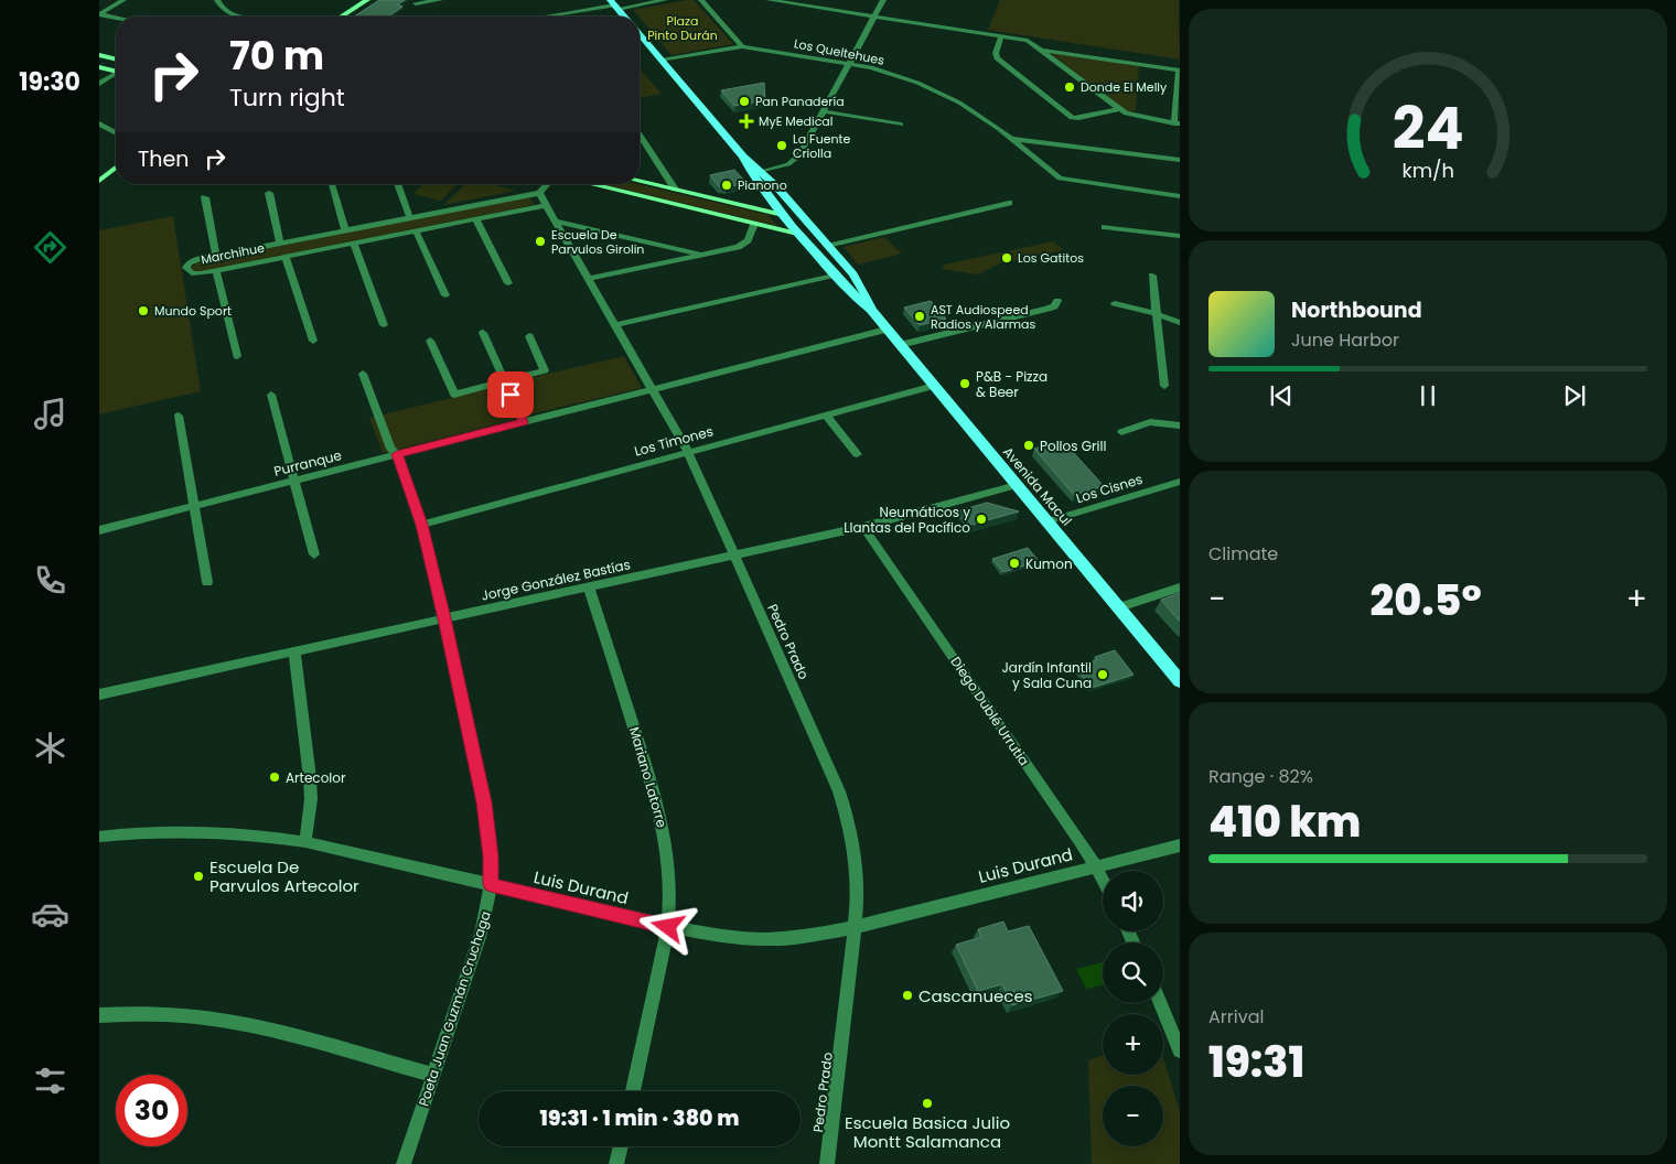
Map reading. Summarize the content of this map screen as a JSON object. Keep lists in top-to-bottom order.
{
  "streets": {
    "main road": ["Avenida Macul"],
    "street": [
      "Los Queltehues",
      "Marchihue",
      "Los Timones",
      "Purranque",
      "Los Cisnes",
      "Jorge González Bastías",
      "Pedro Prado",
      "Diego Dublé Urrutia",
      "Mariano Latorre",
      "Luis Durand",
      "Poeta Juan Guzmán Cruchaga"
    ]
  },
  "crossings": [
    ["Los Queltehues", "Avenida Macul"],
    ["Marchihue", "Pedro Prado"],
    ["Los Timones", "Avenida Macul"],
    ["Los Timones", "Pedro Prado"],
    ["Los Timones", "Poeta Juan Guzmán Cruchaga"],
    ["Purranque", "Avenida Macul"],
    ["Purranque", "Pedro Prado"],
    ["Purranque", "Poeta Juan Guzmán Cruchaga"],
    ["Avenida Macul", "Los Cisnes"],
    ["Avenida Macul", "Jorge González Bastías"],
    ["Jorge González Bastías", "Pedro Prado"],
    ["Jorge González Bastías", "Diego Dublé Urrutia"],
    ["Jorge González Bastías", "Mariano Latorre"],
    ["Jorge González Bastías", "Poeta Juan Guzmán Cruchaga"],
    ["Pedro Prado", "Luis Durand"],
    ["Diego Dublé Urrutia", "Luis Durand"],
    ["Mariano Latorre", "Luis Durand"],
    ["Luis Durand", "Poeta Juan Guzmán Cruchaga"]
  ],
  "parks": ["Plaza Pinto Durán"],
  "places": {
    "other": [
      "Donde El Melly",
      "Pan Panadería",
      "La Fuente Criolla",
      "Pianono",
      "Escuela De Parvulos Girolin",
      "Los Gatitos",
      "Mundo Sport",
      "AST Audiospeed Radios y Alarmas",
      "P&B - Pizza & Beer",
      "Pollos Grill",
      "Neumáticos y Llantas del Pacífico",
      "Kumon",
      "Jardín Infantil y Sala Cuna",
      "Artecolor",
      "Escuela De Parvulos Artecolor",
      "Cascanueces",
      "Escuela Basica Julio Montt Salamanca"
    ],
    "health": ["MyE Medical"]
  },
  "page": {
    "tabs": "19:30",
    "turn": ["70 m", "Turn right"],
    "then": "Then",
    "song": ["Northbound", "June Harbor"],
    "tile": [
      "Climate",
      ["Range · 82%", "410 km"],
      ["Arrival", "19:31"]
    ],
    "heat": ["−", "20.5°", "+"],
    "map_buttons": ["+", "−"],
    "limit": "30",
    "trip": "19:31 · 1 min · 380 m",
    "gauge": ["24", "km/h"]
  }
}
